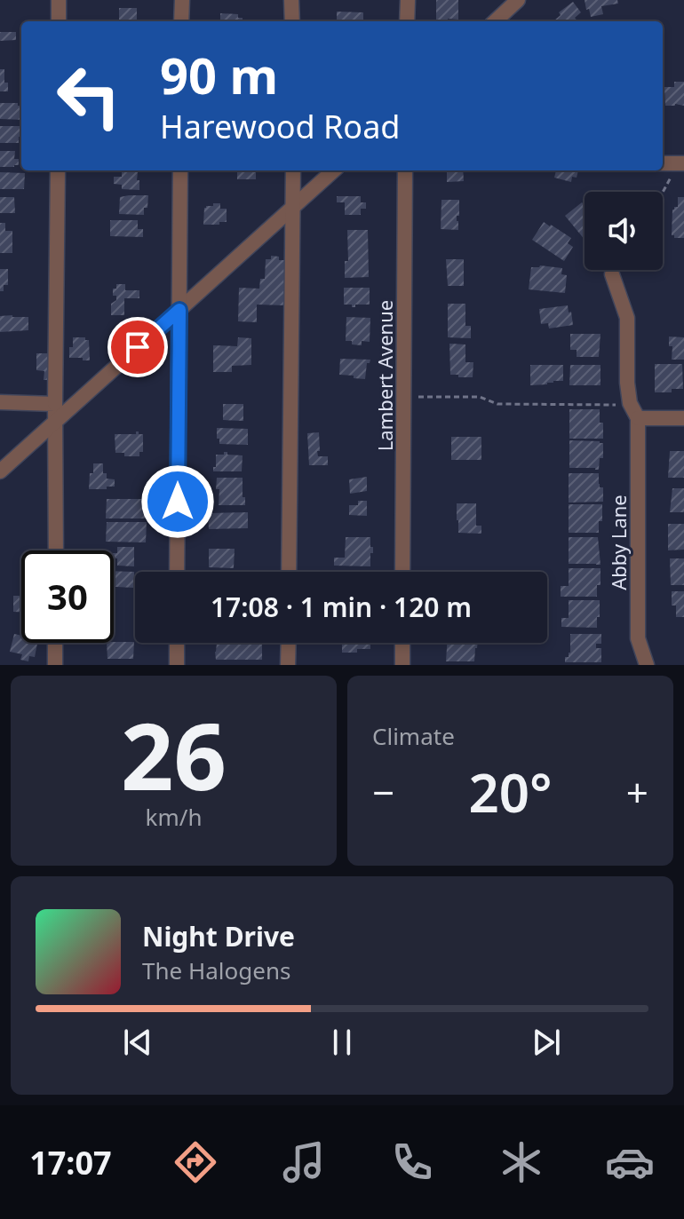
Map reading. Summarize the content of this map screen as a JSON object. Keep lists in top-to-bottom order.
{
  "streets": {
    "street": ["Lambert Avenue", "Abby Lane"]
  },
  "page": {
    "turn": ["90 m", "Harewood Road"],
    "limit": "30",
    "trip": "17:08 · 1 min · 120 m",
    "tile": [
      ["26", "km/h"],
      "Climate"
    ],
    "heat": ["−", "20°", "+"],
    "song": ["Night Drive", "The Halogens"],
    "tabs": "17:07"
  }
}
